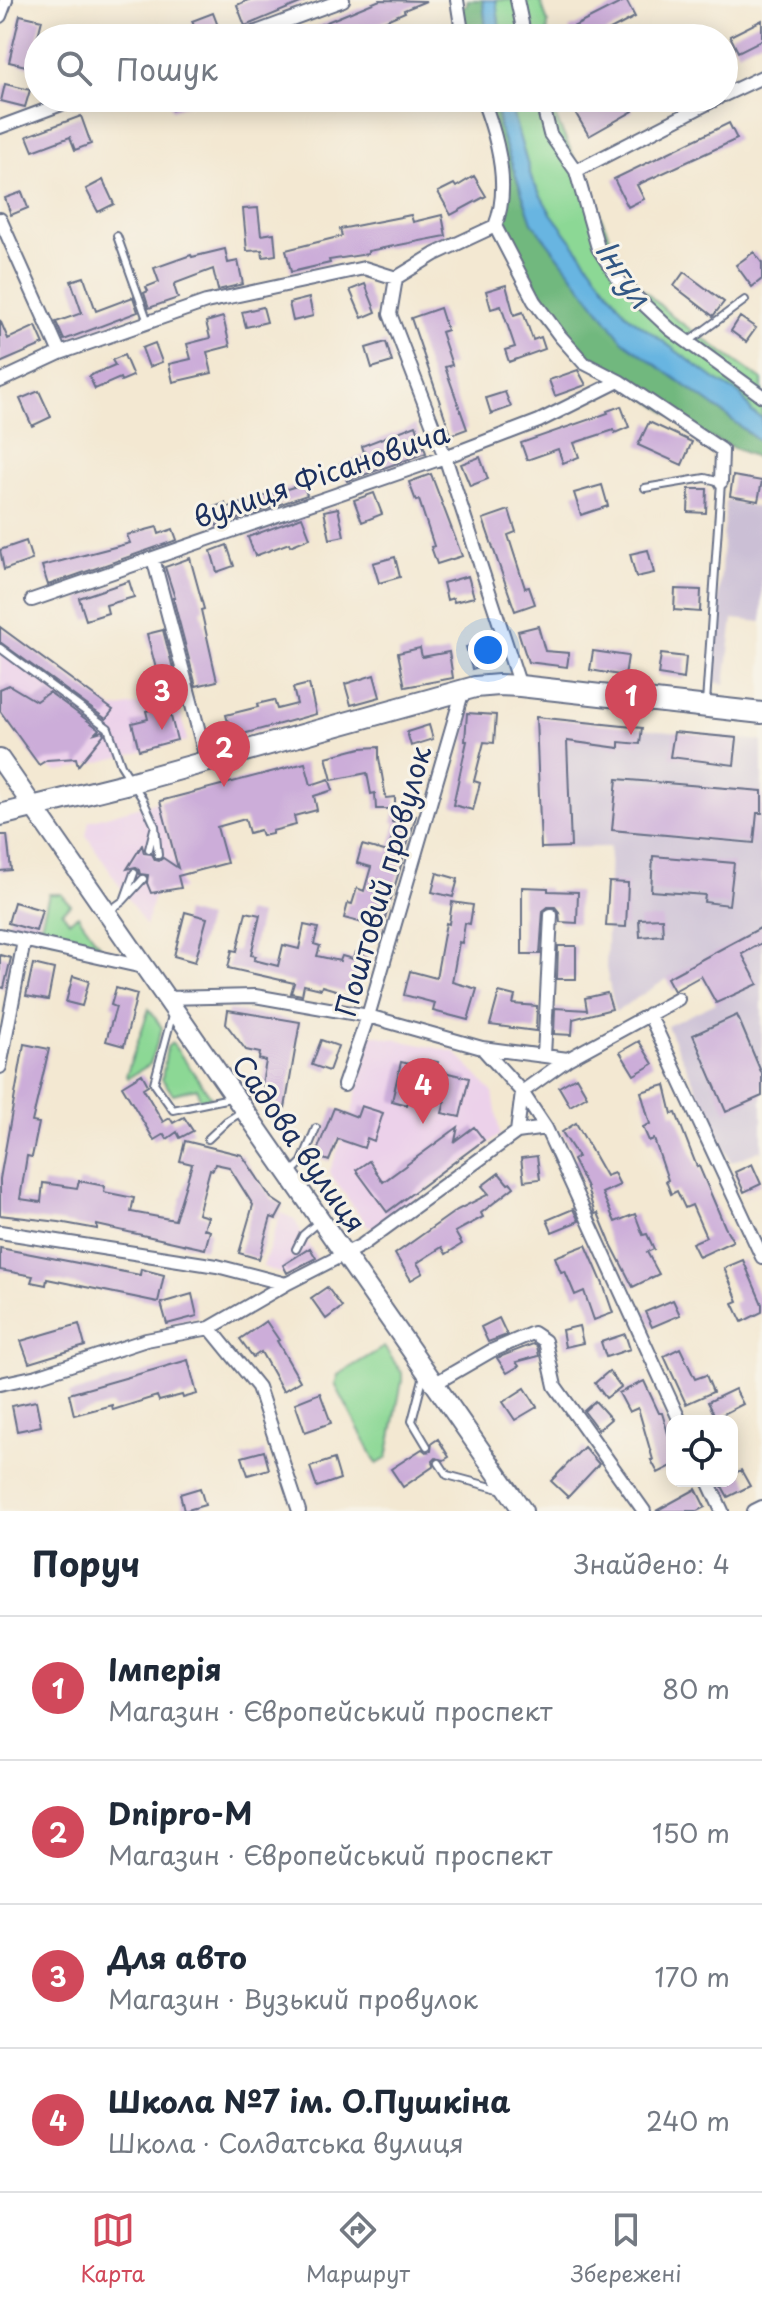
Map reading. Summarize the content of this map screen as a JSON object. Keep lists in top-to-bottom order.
{
  "streets": {
    "main road": ["Садова вулиця"],
    "street": ["вулиця Фісановича", "Поштовий провулок"]
  },
  "water": ["Інгул"],
  "page": {
    "search": "Пошук",
    "pins": [
      "3",
      "1",
      "2",
      "4"
    ],
    "heading": ["Поруч", "Знайдено: 4"],
    "list": [
      {
        "mark": "1",
        "name": "Імперія",
        "note": "Магазин · Європейський проспект",
        "value": "80 m"
      },
      {
        "mark": "2",
        "name": "Dnipro-M",
        "note": "Магазин · Європейський проспект",
        "value": "150 m"
      },
      {
        "mark": "3",
        "name": "Для авто",
        "note": "Магазин · Вузький провулок",
        "value": "170 m"
      },
      {
        "mark": "4",
        "name": "Школа №7 ім. О.Пушкіна",
        "note": "Школа · Солдатська вулиця",
        "value": "240 m"
      }
    ],
    "nav": ["Карта", "Маршрут", "Збережені"]
  }
}
